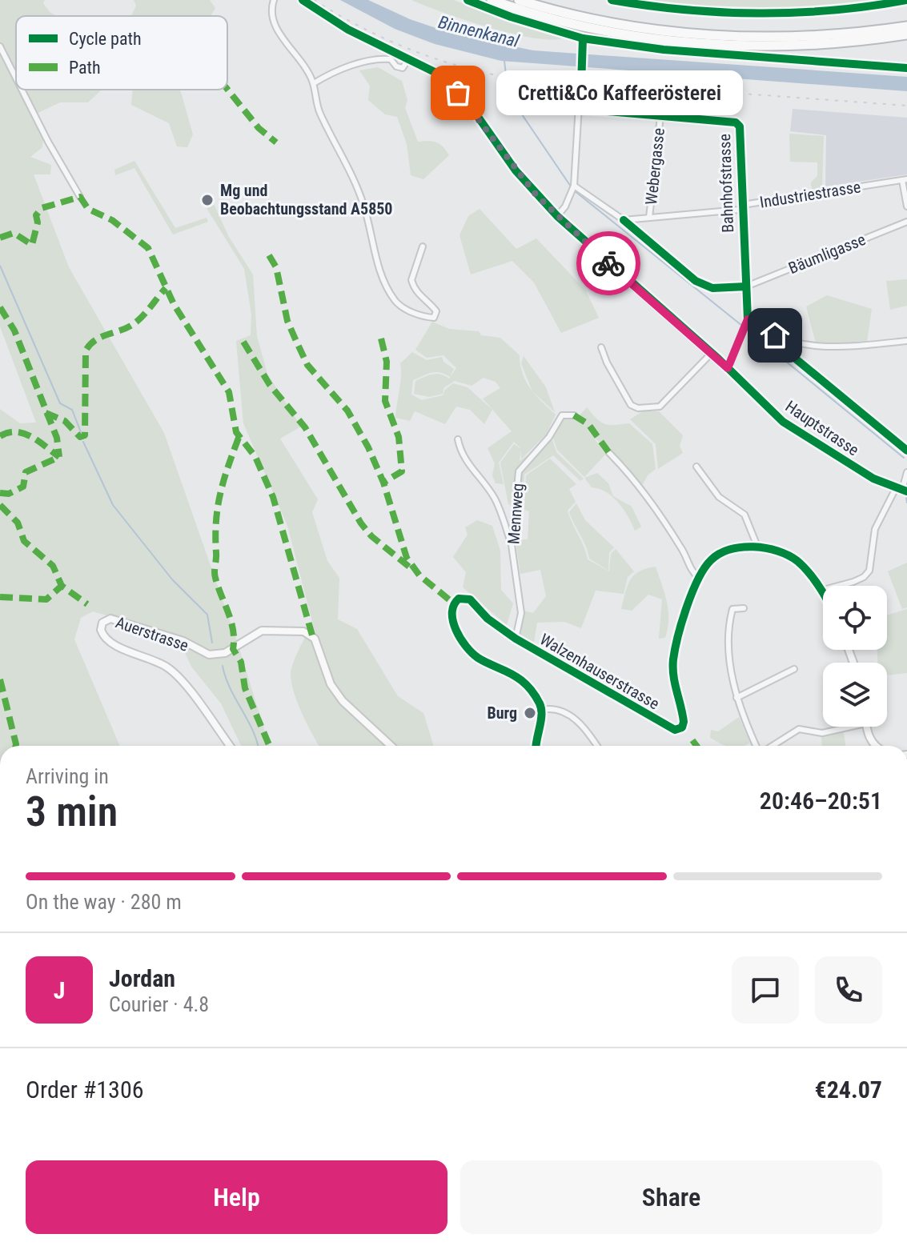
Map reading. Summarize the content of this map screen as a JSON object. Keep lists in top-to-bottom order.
{
  "streets": {
    "main road": ["Hauptstrasse"],
    "street": [
      "Webergasse",
      "Bahnhofstrasse",
      "Industriestrasse",
      "Bäumligasse",
      "Mennweg",
      "Auerstrasse",
      "Walzenhauserstrasse"
    ]
  },
  "crossings": [
    ["Webergasse", "Bahnhofstrasse"],
    ["Webergasse", "Industriestrasse"],
    ["Bahnhofstrasse", "Industriestrasse"],
    ["Bahnhofstrasse", "Bäumligasse"],
    ["Bahnhofstrasse", "Hauptstrasse"],
    ["Mennweg", "Walzenhauserstrasse"]
  ],
  "water": ["Binnenkanal"],
  "places": ["Cretti&Co Kaffeerösterei", "Mg und Beobachtungsstand A5850", "Burg"],
  "legend": ["Cycle path", "Path"],
  "page": {
    "bubble": "Cretti&Co Kaffeerösterei",
    "heading": ["3 min", "Arriving in", "20:46–20:51"],
    "panel": [
      "Jordan",
      "Courier · 4.8",
      "Order #1306",
      "€24.07"
    ],
    "bar": "On the way · 280 m",
    "round": "J",
    "buttons": ["Help", "Share"]
  }
}
